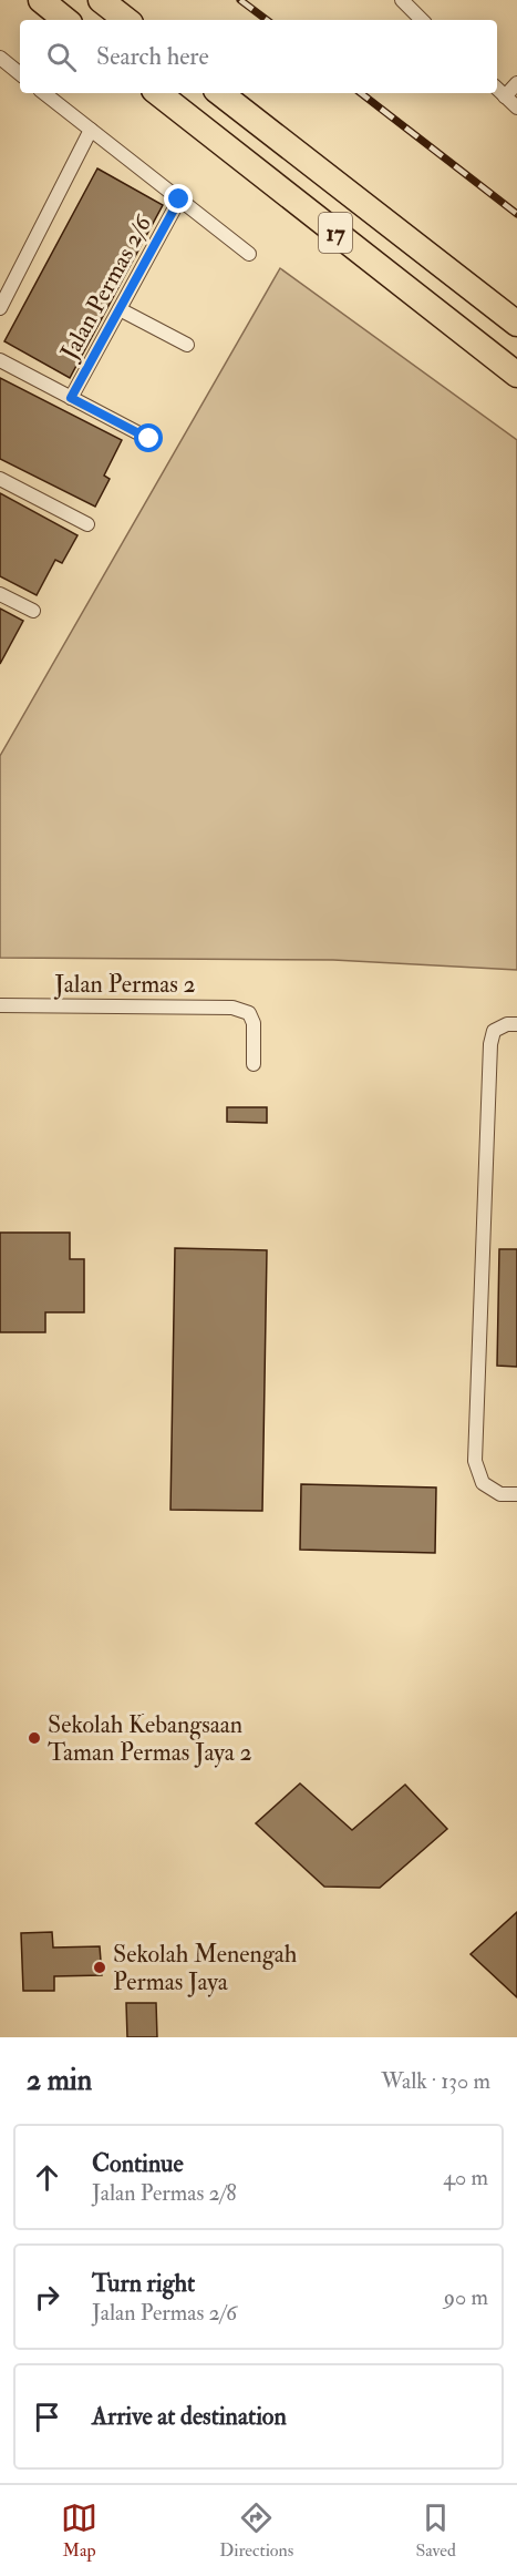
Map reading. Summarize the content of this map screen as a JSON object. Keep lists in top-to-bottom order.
{
  "streets": {
    "highway": ["17"],
    "street": ["Jalan Permas 2/6", "Jalan Permas 2"]
  },
  "places": ["Sekolah Kebangsaan Taman Permas Jaya 2", "Sekolah Menengah Permas Jaya"],
  "page": {
    "search": "Search here",
    "heading": ["2 min", "Walk · 130 m"],
    "list": [
      ["Continue", "Jalan Permas 2/8", "40 m"],
      ["Turn right", "Jalan Permas 2/6", "90 m"],
      "Arrive at destination"
    ],
    "nav": ["Map", "Directions", "Saved"]
  }
}
